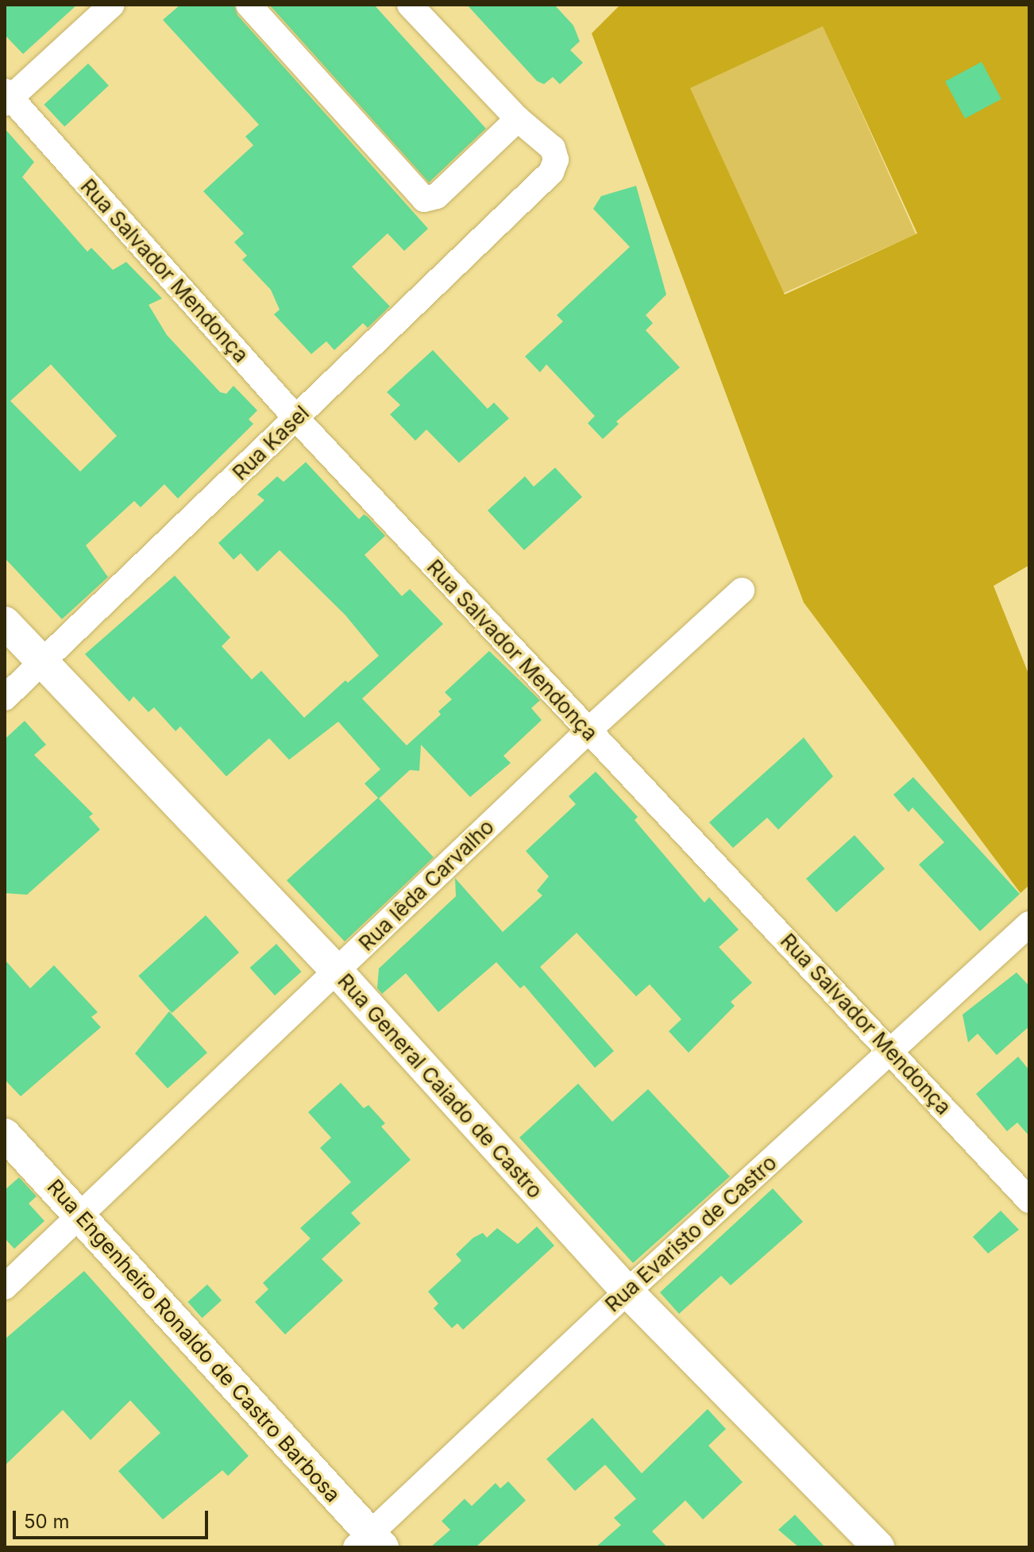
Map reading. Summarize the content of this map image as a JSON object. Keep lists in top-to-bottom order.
{
  "streets": {
    "street": [
      "Rua Salvador Mendonça",
      "Rua Kasel",
      "Rua Iêda Carvalho",
      "Rua General Caiado de Castro",
      "Rua Evaristo de Castro",
      "Rua Engenheiro Ronaldo de Castro Barbosa"
    ]
  },
  "crossings": [
    ["Rua Salvador Mendonça", "Rua Kasel"],
    ["Rua Salvador Mendonça", "Rua Iêda Carvalho"],
    ["Rua Salvador Mendonça", "Rua Evaristo de Castro"],
    ["Rua Kasel", "Rua General Caiado de Castro"],
    ["Rua Iêda Carvalho", "Rua General Caiado de Castro"],
    ["Rua Iêda Carvalho", "Rua Engenheiro Ronaldo de Castro Barbosa"],
    ["Rua General Caiado de Castro", "Rua Evaristo de Castro"],
    ["Rua Evaristo de Castro", "Rua Engenheiro Ronaldo de Castro Barbosa"]
  ],
  "scale_bar": "50 m"
}
